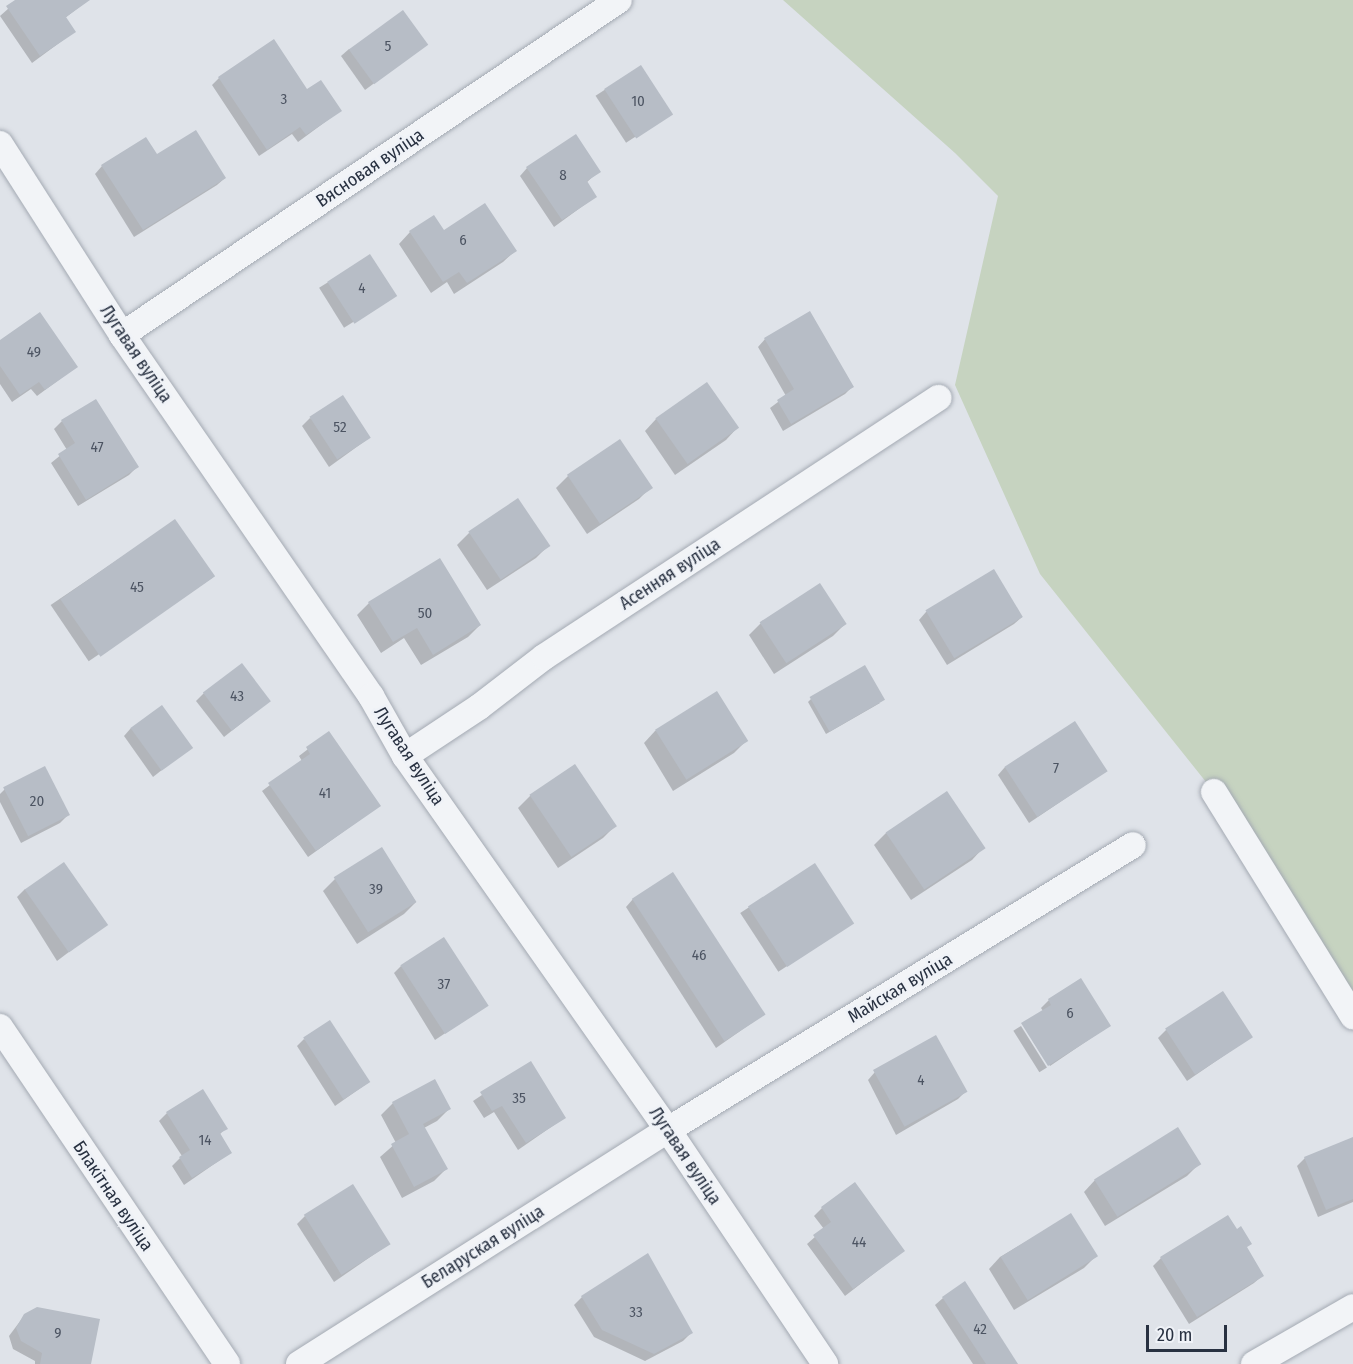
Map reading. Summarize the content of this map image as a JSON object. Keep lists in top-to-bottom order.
{
  "streets": {
    "street": [
      "Вясновая вуліца",
      "Лугавая вуліца",
      "Асенняя вуліца",
      "Майская вуліца",
      "Блакітная вуліца",
      "Беларуская вуліца"
    ]
  },
  "crossings": [
    ["Вясновая вуліца", "Лугавая вуліца"],
    ["Лугавая вуліца", "Асенняя вуліца"],
    ["Лугавая вуліца", "Майская вуліца"],
    ["Лугавая вуліца", "Беларуская вуліца"],
    ["Майская вуліца", "Беларуская вуліца"]
  ],
  "house_numbers": [
    "5",
    "3",
    "10",
    "8",
    "6",
    "4",
    "49",
    "52",
    "47",
    "45",
    "50",
    "43",
    "7",
    "41",
    "20",
    "39",
    "46",
    "37",
    "6",
    "4",
    "35",
    "14",
    "44",
    "33",
    "42",
    "9"
  ],
  "scale_bar": "20 m"
}
